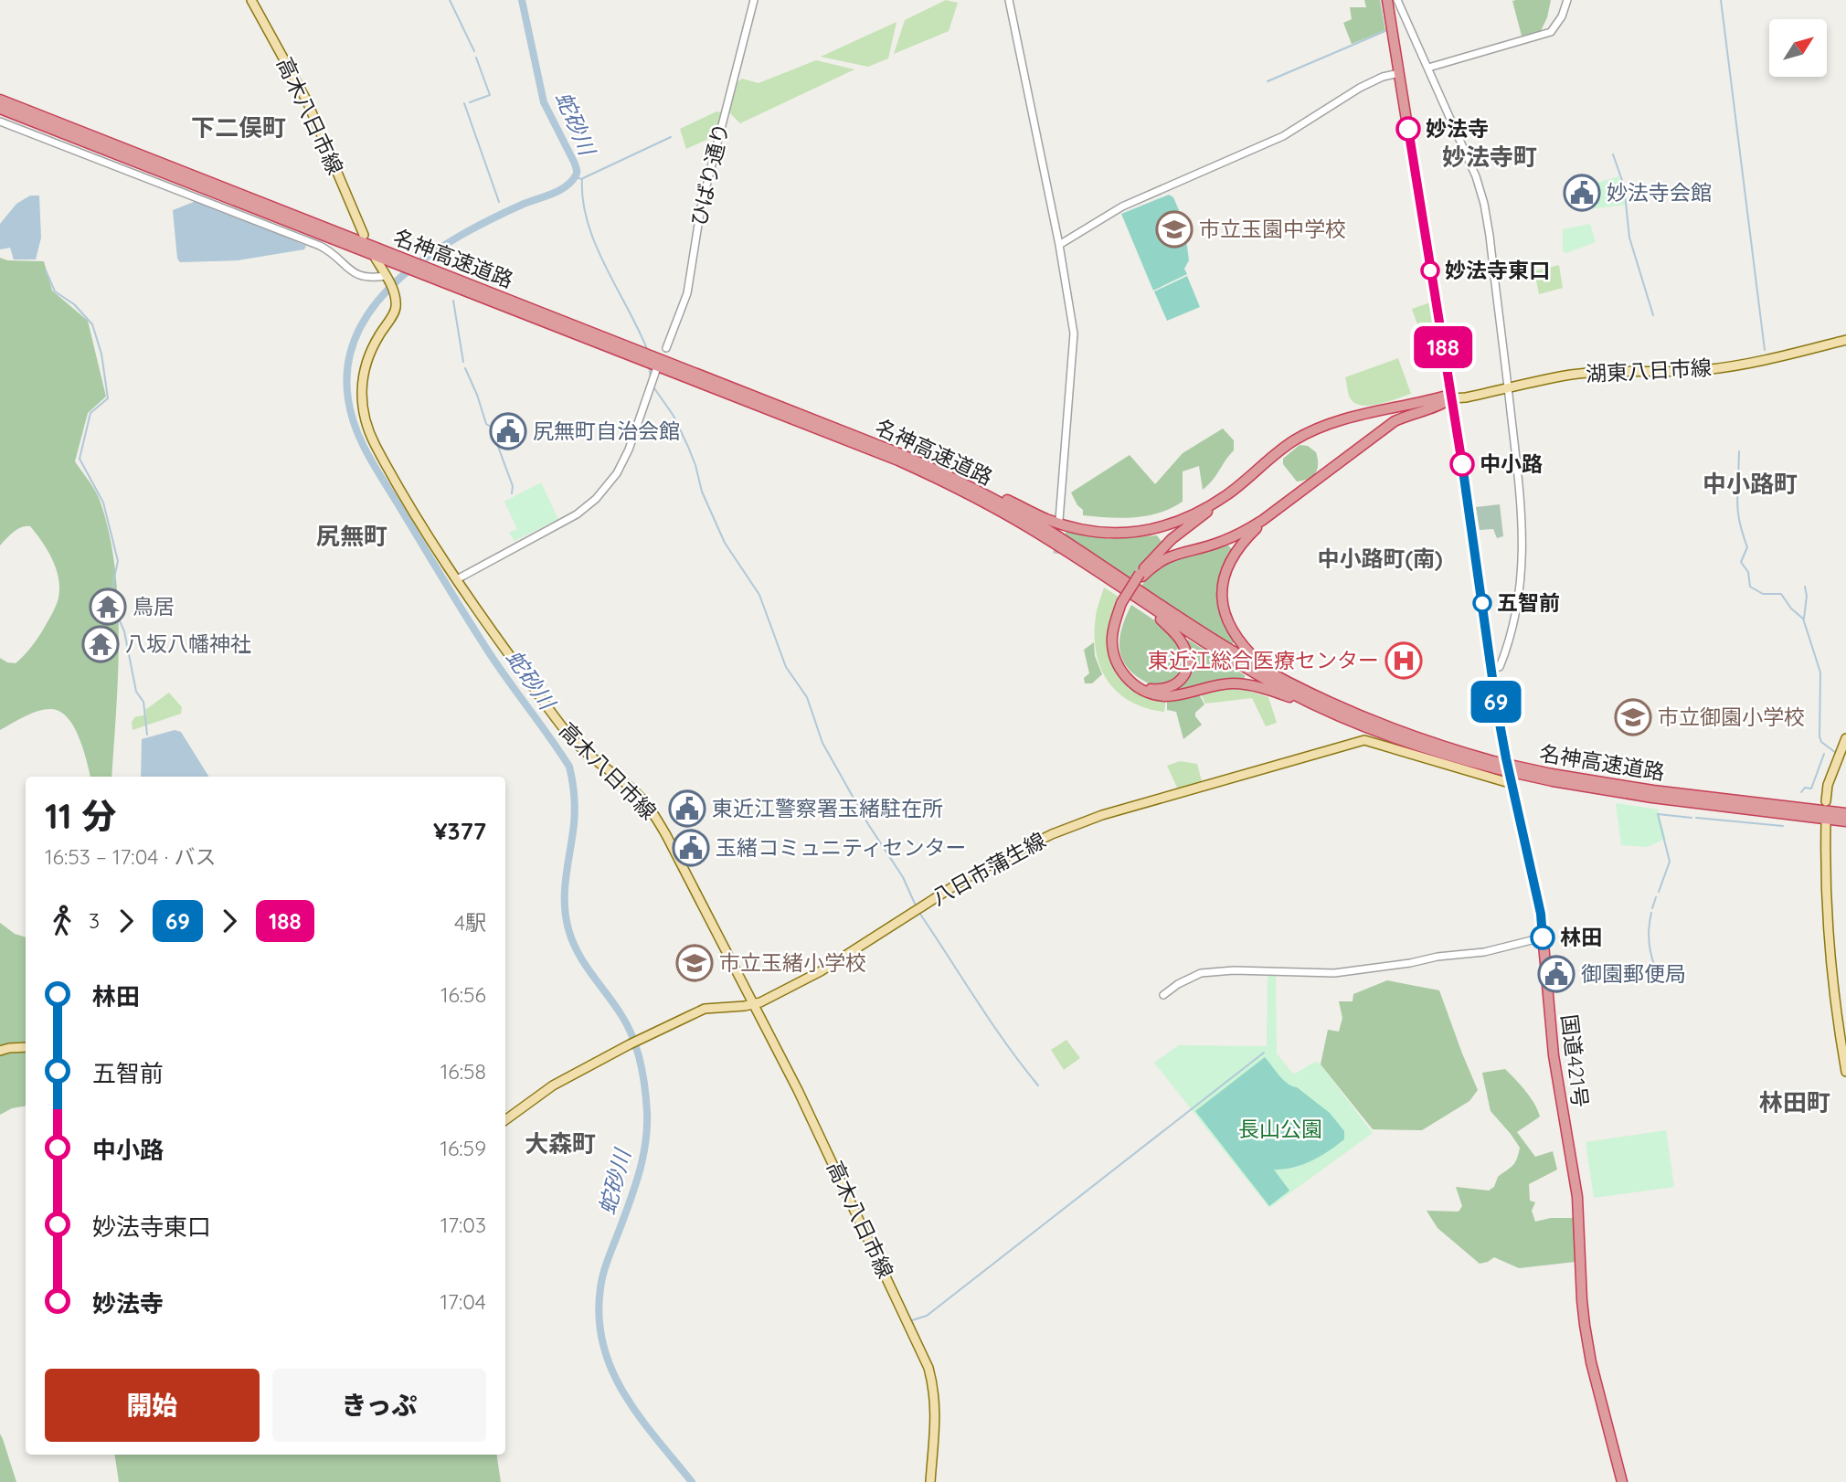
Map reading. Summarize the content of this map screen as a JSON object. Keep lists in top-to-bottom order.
{
  "streets": {
    "highway": ["名神高速道路", "国道421号"],
    "main road": ["高木八日市線", "湖東八日市線", "八日市蒲生線"],
    "street": ["ひばり通り"]
  },
  "crossings": [
    ["高木八日市線", "八日市蒲生線"],
    ["湖東八日市線", "国道421号"],
    ["八日市蒲生線", "国道421号"]
  ],
  "districts": [
    "下二俣町",
    "妙法寺町",
    "中小路町",
    "尻無町",
    "中小路町(南)",
    "林田町",
    "大森町"
  ],
  "water": ["蛇砂川"],
  "parks": ["長山公園"],
  "places": {
    "other": [
      "妙法寺",
      "妙法寺東口",
      "中小路",
      "五智前",
      "林田"
    ],
    "public building": [
      "妙法寺会館",
      "尻無町自治会館",
      "東近江警察署玉緒駐在所",
      "玉緒コミュニティセンター",
      "御園郵便局"
    ],
    "school or university": ["市立玉園中学校", "市立御園小学校", "市立玉緒小学校"],
    "temple": ["鳥居", "八坂八幡神社"],
    "hospital": ["東近江総合医療センター"]
  },
  "lines": ["bus line 188", "bus line 69"],
  "north": "top right",
  "page": {
    "on_map": ["69", "188"],
    "heading": ["11 分", "16:53 – 17:04 · バス", "¥377"],
    "legs": [
      "3",
      "69",
      "188",
      "4駅"
    ],
    "list": [
      {
        "name": "林田",
        "value": "16:56"
      },
      {
        "name": "五智前",
        "value": "16:58"
      },
      {
        "name": "中小路",
        "value": "16:59"
      },
      {
        "name": "妙法寺東口",
        "value": "17:03"
      },
      {
        "name": "妙法寺",
        "value": "17:04"
      }
    ],
    "buttons": ["開始", "きっぷ"]
  }
}
